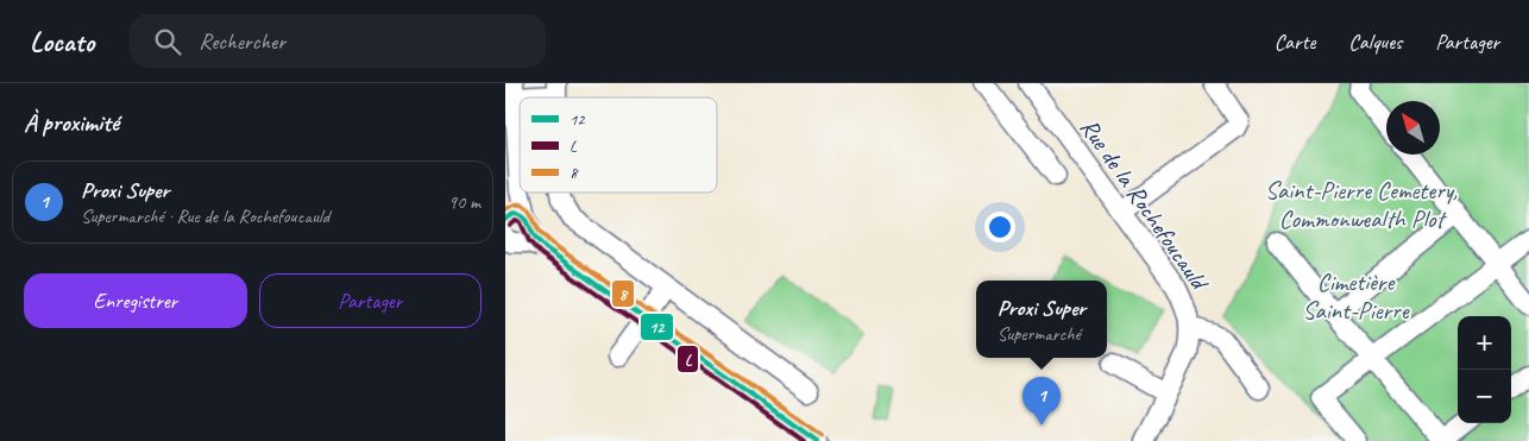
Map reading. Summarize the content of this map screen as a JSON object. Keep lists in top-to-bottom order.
{
  "streets": {
    "street": ["Rue de la Rochefoucauld"]
  },
  "parks": ["Saint-Pierre Cemetery, Commonwealth Plot", "Cimetière Saint-Pierre"],
  "lines": ["transit line 8", "transit line 12", "transit line L"],
  "legend": ["12", "L", "8"],
  "north": "top left",
  "page": {
    "header": "Locato",
    "search": "Rechercher",
    "nav": ["Carte", "Calques", "Partager"],
    "heading": "À proximité",
    "list": [
      {
        "mark": "1",
        "name": "Proxi Super",
        "note": "Supermarché · Rue de la Rochefoucauld",
        "value": "90 m"
      }
    ],
    "buttons": ["Enregistrer", "Partager"],
    "popup": ["Proxi Super", "Supermarché"],
    "map_buttons": ["+", "−"],
    "pins": "1"
  }
}
